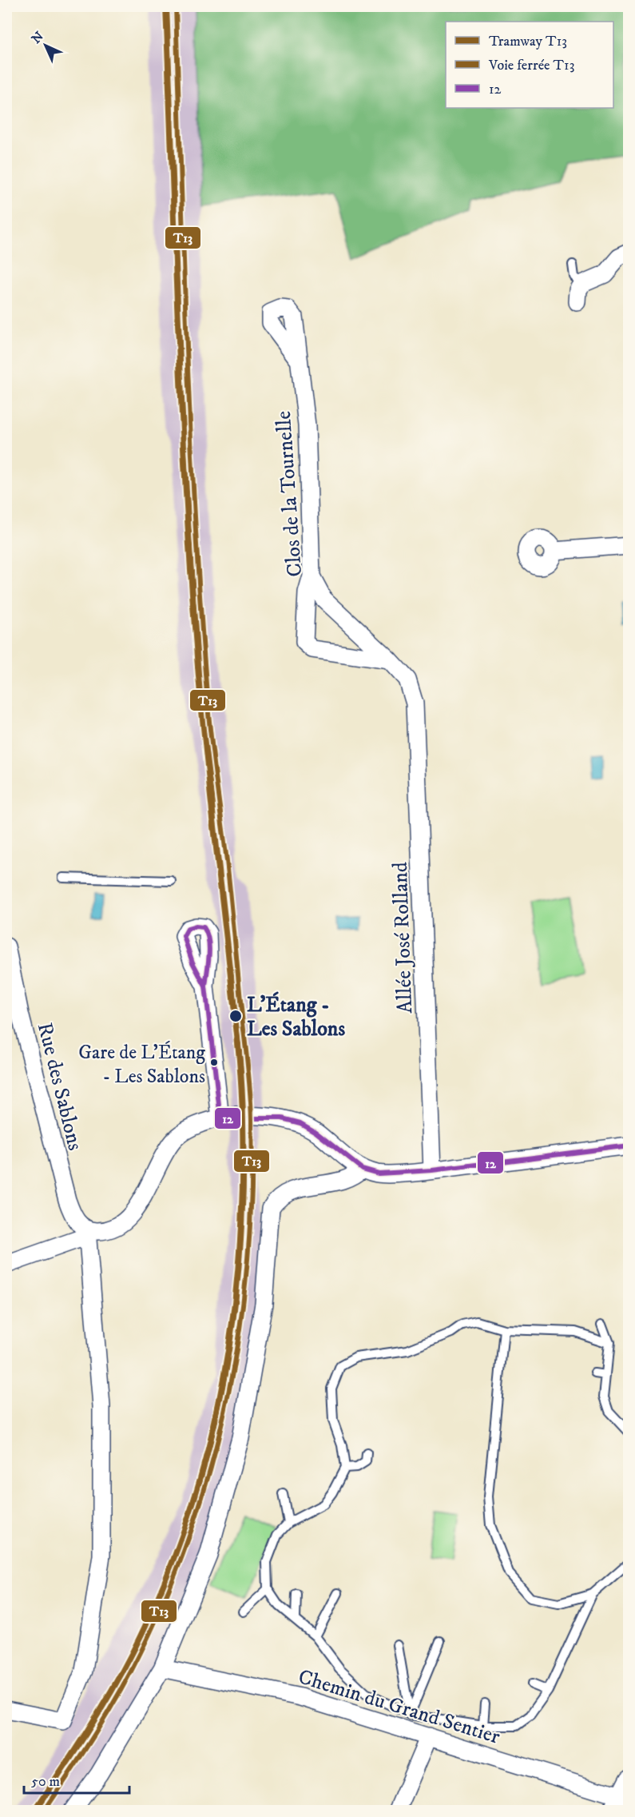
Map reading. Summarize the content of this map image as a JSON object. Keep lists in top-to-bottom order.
{
  "streets": {
    "street": [
      "Clos de la Tournelle",
      "Allée José Rolland",
      "Rue des Sablons",
      "Chemin du Grand Sentier"
    ]
  },
  "crossings": [
    ["Clos de la Tournelle", "Allée José Rolland"]
  ],
  "places": ["L'Étang - Les Sablons", "Gare de L'Étang - Les Sablons"],
  "lines": ["tram line T13", "rail line T13", "transit line 12"],
  "legend": ["Tramway T13", "Voie ferrée T13", "12"],
  "scale_bar": "50 m",
  "north": "top left"
}
